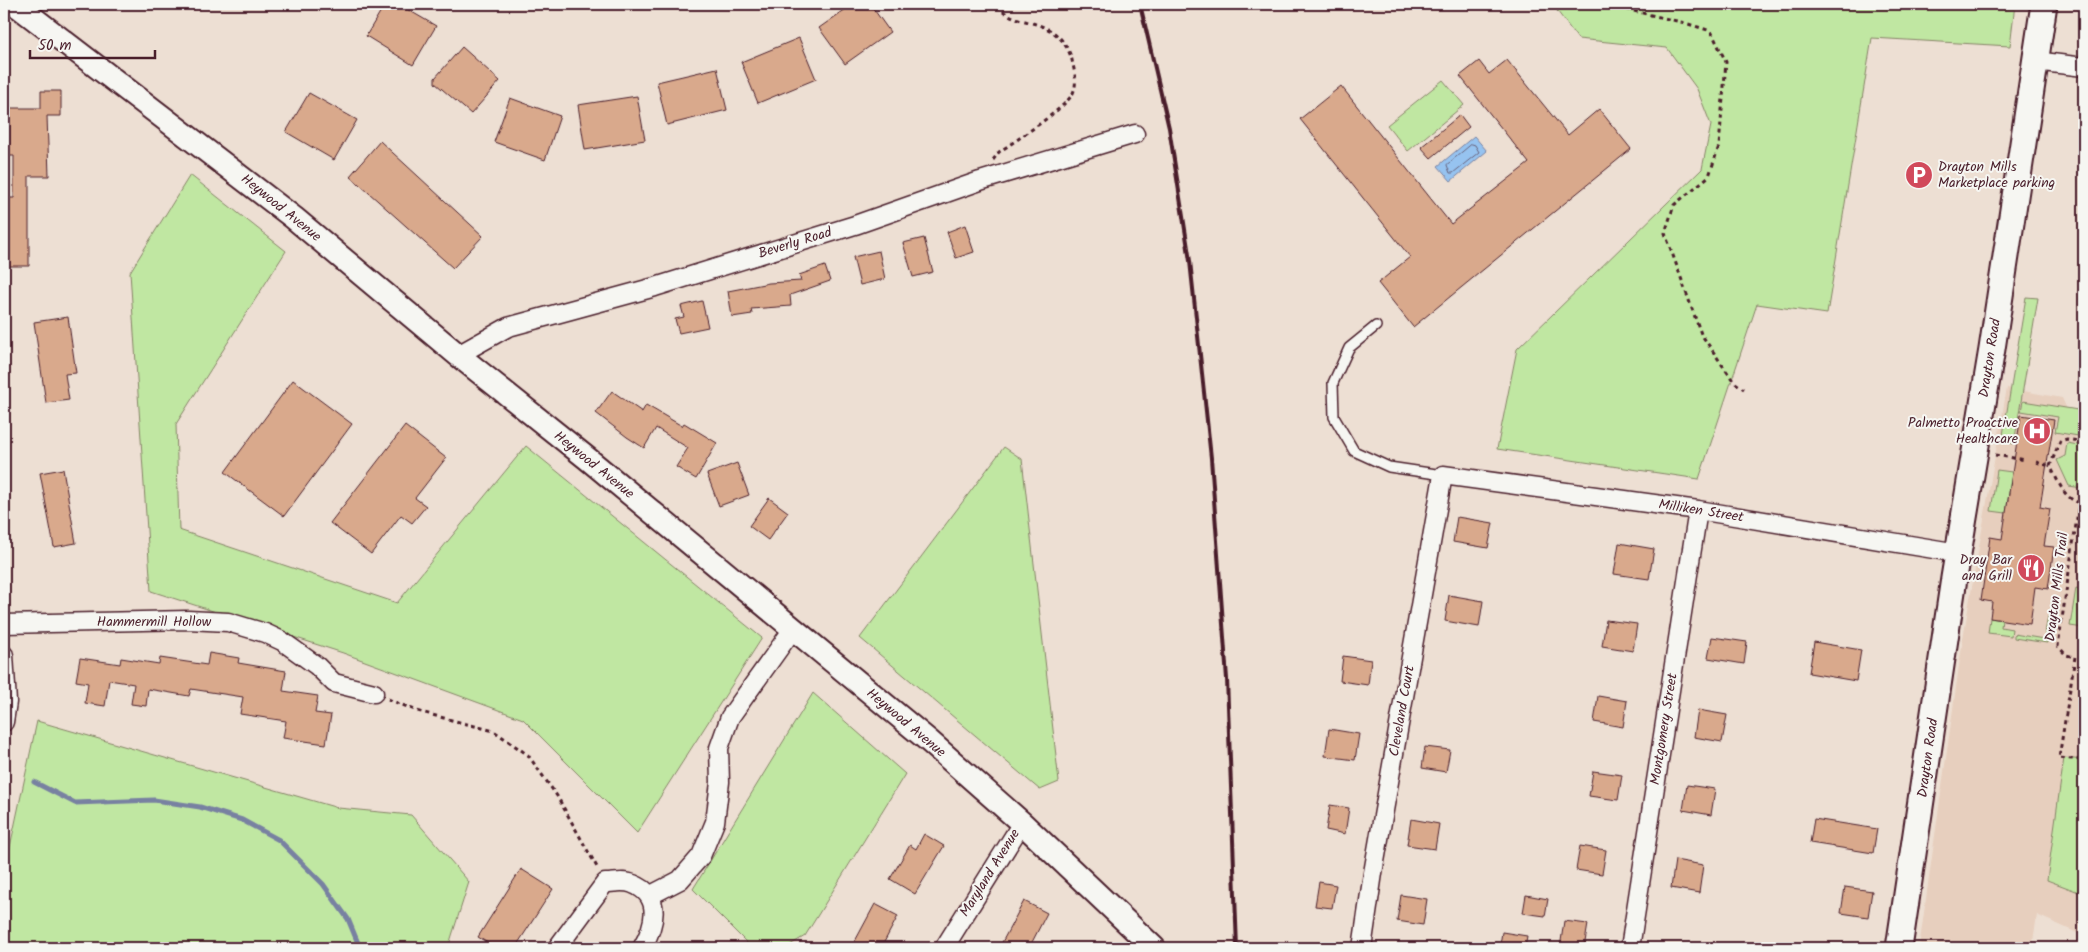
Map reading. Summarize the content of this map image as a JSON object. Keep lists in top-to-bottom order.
{
  "streets": {
    "main road": ["Drayton Road"],
    "street": [
      "Heywood Avenue",
      "Beverly Road",
      "Milliken Street",
      "Hammermill Hollow",
      "Cleveland Court",
      "Montgomery Street",
      "Maryland Avenue"
    ],
    "path": ["Drayton Mills Trail"]
  },
  "crossings": [
    ["Heywood Avenue", "Beverly Road"],
    ["Heywood Avenue", "Maryland Avenue"],
    ["Drayton Road", "Milliken Street"],
    ["Milliken Street", "Cleveland Court"],
    ["Milliken Street", "Montgomery Street"]
  ],
  "places": {
    "parking": ["Drayton Mills Marketplace parking"],
    "hospital": ["Palmetto Proactive Healthcare"],
    "restaurant": ["Dray Bar and Grill"]
  },
  "scale_bar": "50 m"
}
